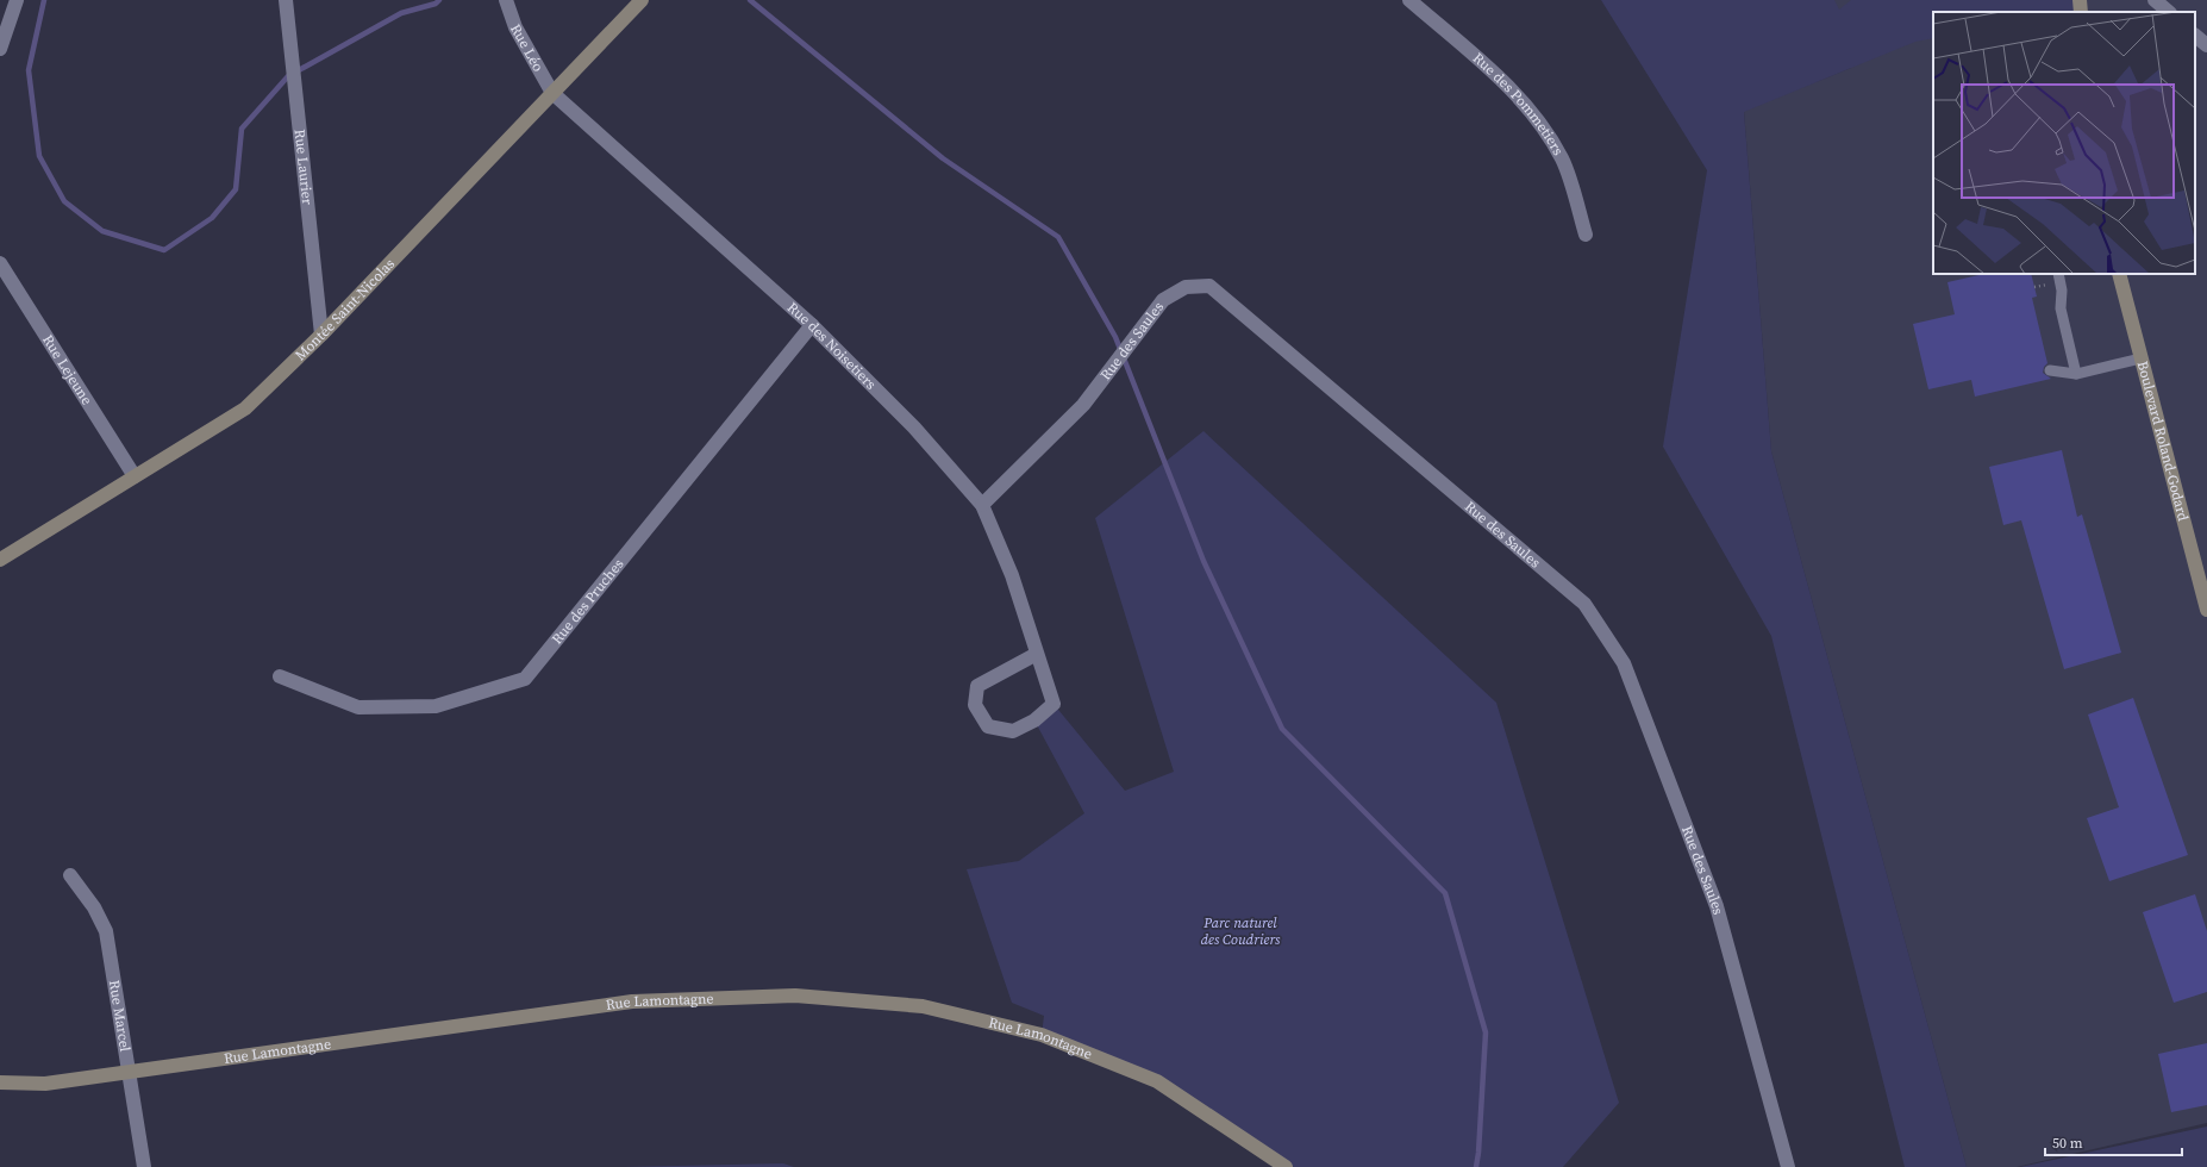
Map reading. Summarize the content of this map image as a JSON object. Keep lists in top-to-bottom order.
{
  "streets": {
    "street": [
      "Rue Léo",
      "Rue des Pommetiers",
      "Rue Laurier",
      "Montée Saint-Nicolas",
      "Rue des Saules",
      "Rue des Noisetiers",
      "Rue Lejeune",
      "Boulevard Roland-Godard",
      "Rue des Pruches",
      "Rue Lamontagne",
      "Rue Marcel"
    ]
  },
  "crossings": [
    ["Rue Léo", "Montée Saint-Nicolas"],
    ["Rue Léo", "Rue des Noisetiers"],
    ["Rue Laurier", "Montée Saint-Nicolas"],
    ["Montée Saint-Nicolas", "Rue des Noisetiers"],
    ["Montée Saint-Nicolas", "Rue Lejeune"],
    ["Rue des Saules", "Rue des Noisetiers"],
    ["Rue des Noisetiers", "Rue des Pruches"],
    ["Rue Lamontagne", "Rue Marcel"]
  ],
  "parks": ["Parc naturel des Coudriers"],
  "scale_bar": "50 m"
}
